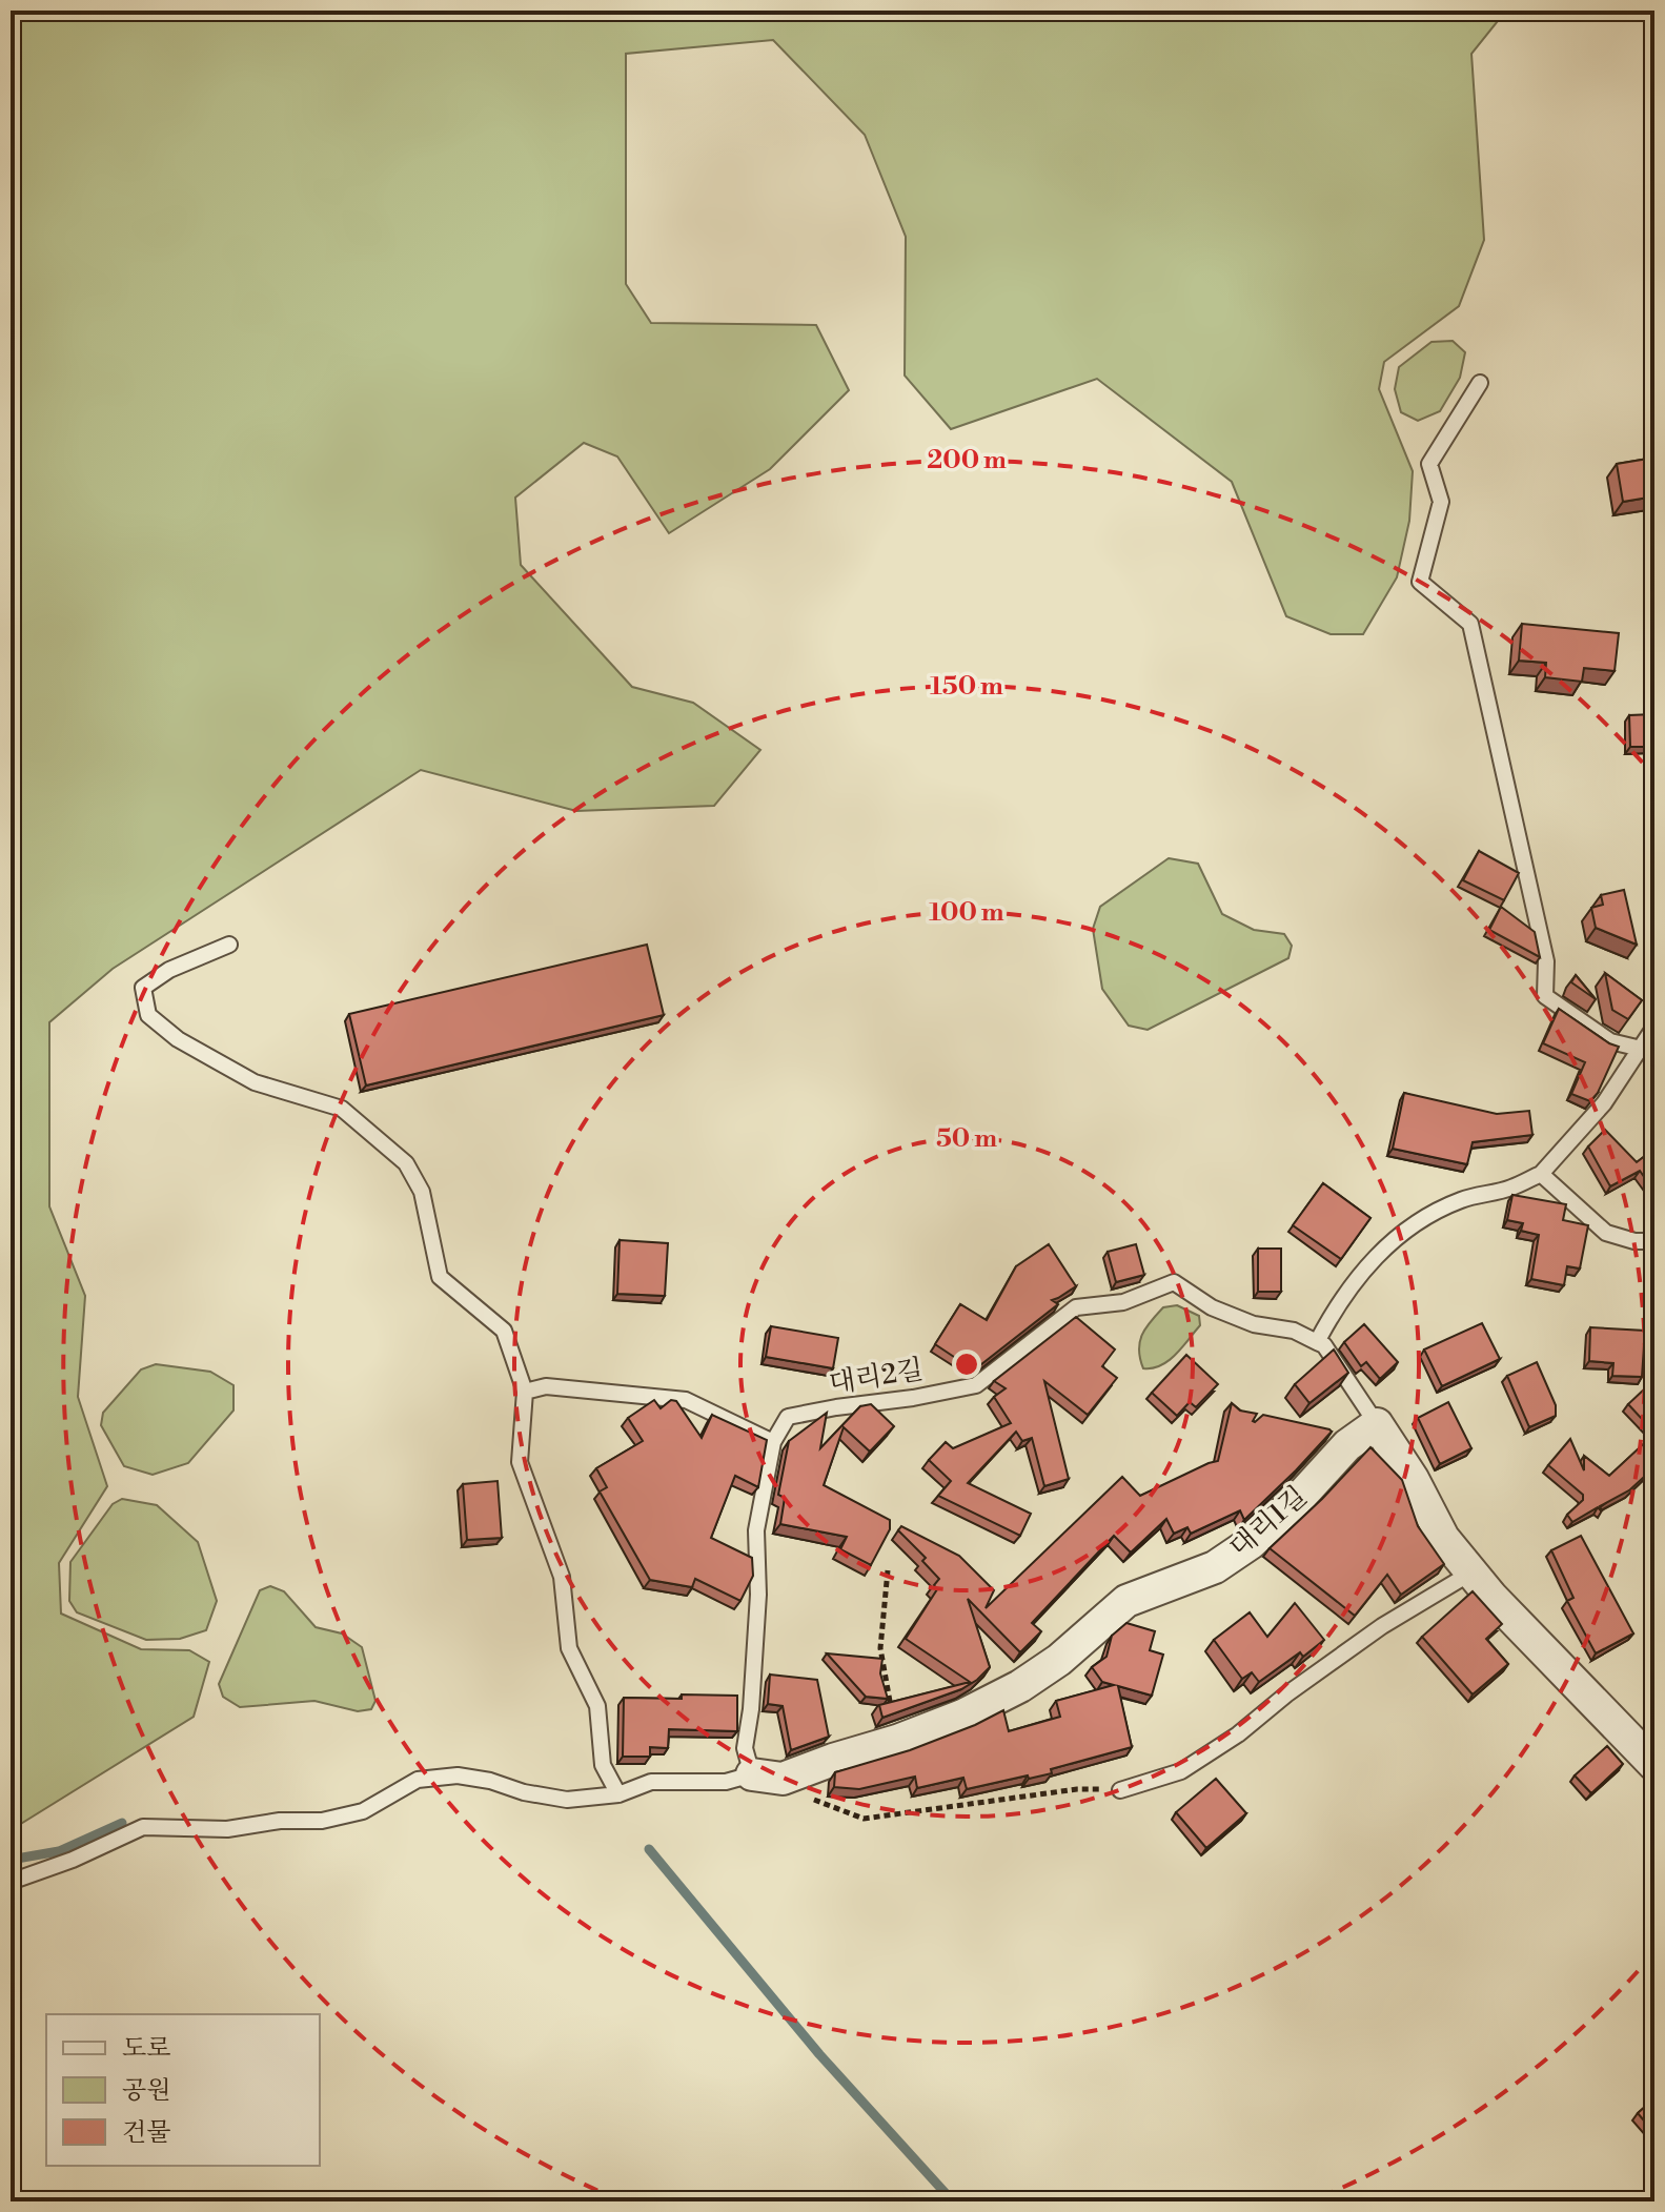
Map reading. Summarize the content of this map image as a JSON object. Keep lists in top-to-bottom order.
{
  "streets": {
    "street": ["대리1길"],
    "lane": ["대리2길"]
  },
  "legend": ["도로", "공원", "건물"],
  "rings": [
    "200 m",
    "150 m",
    "100 m",
    "50 m"
  ]
}
